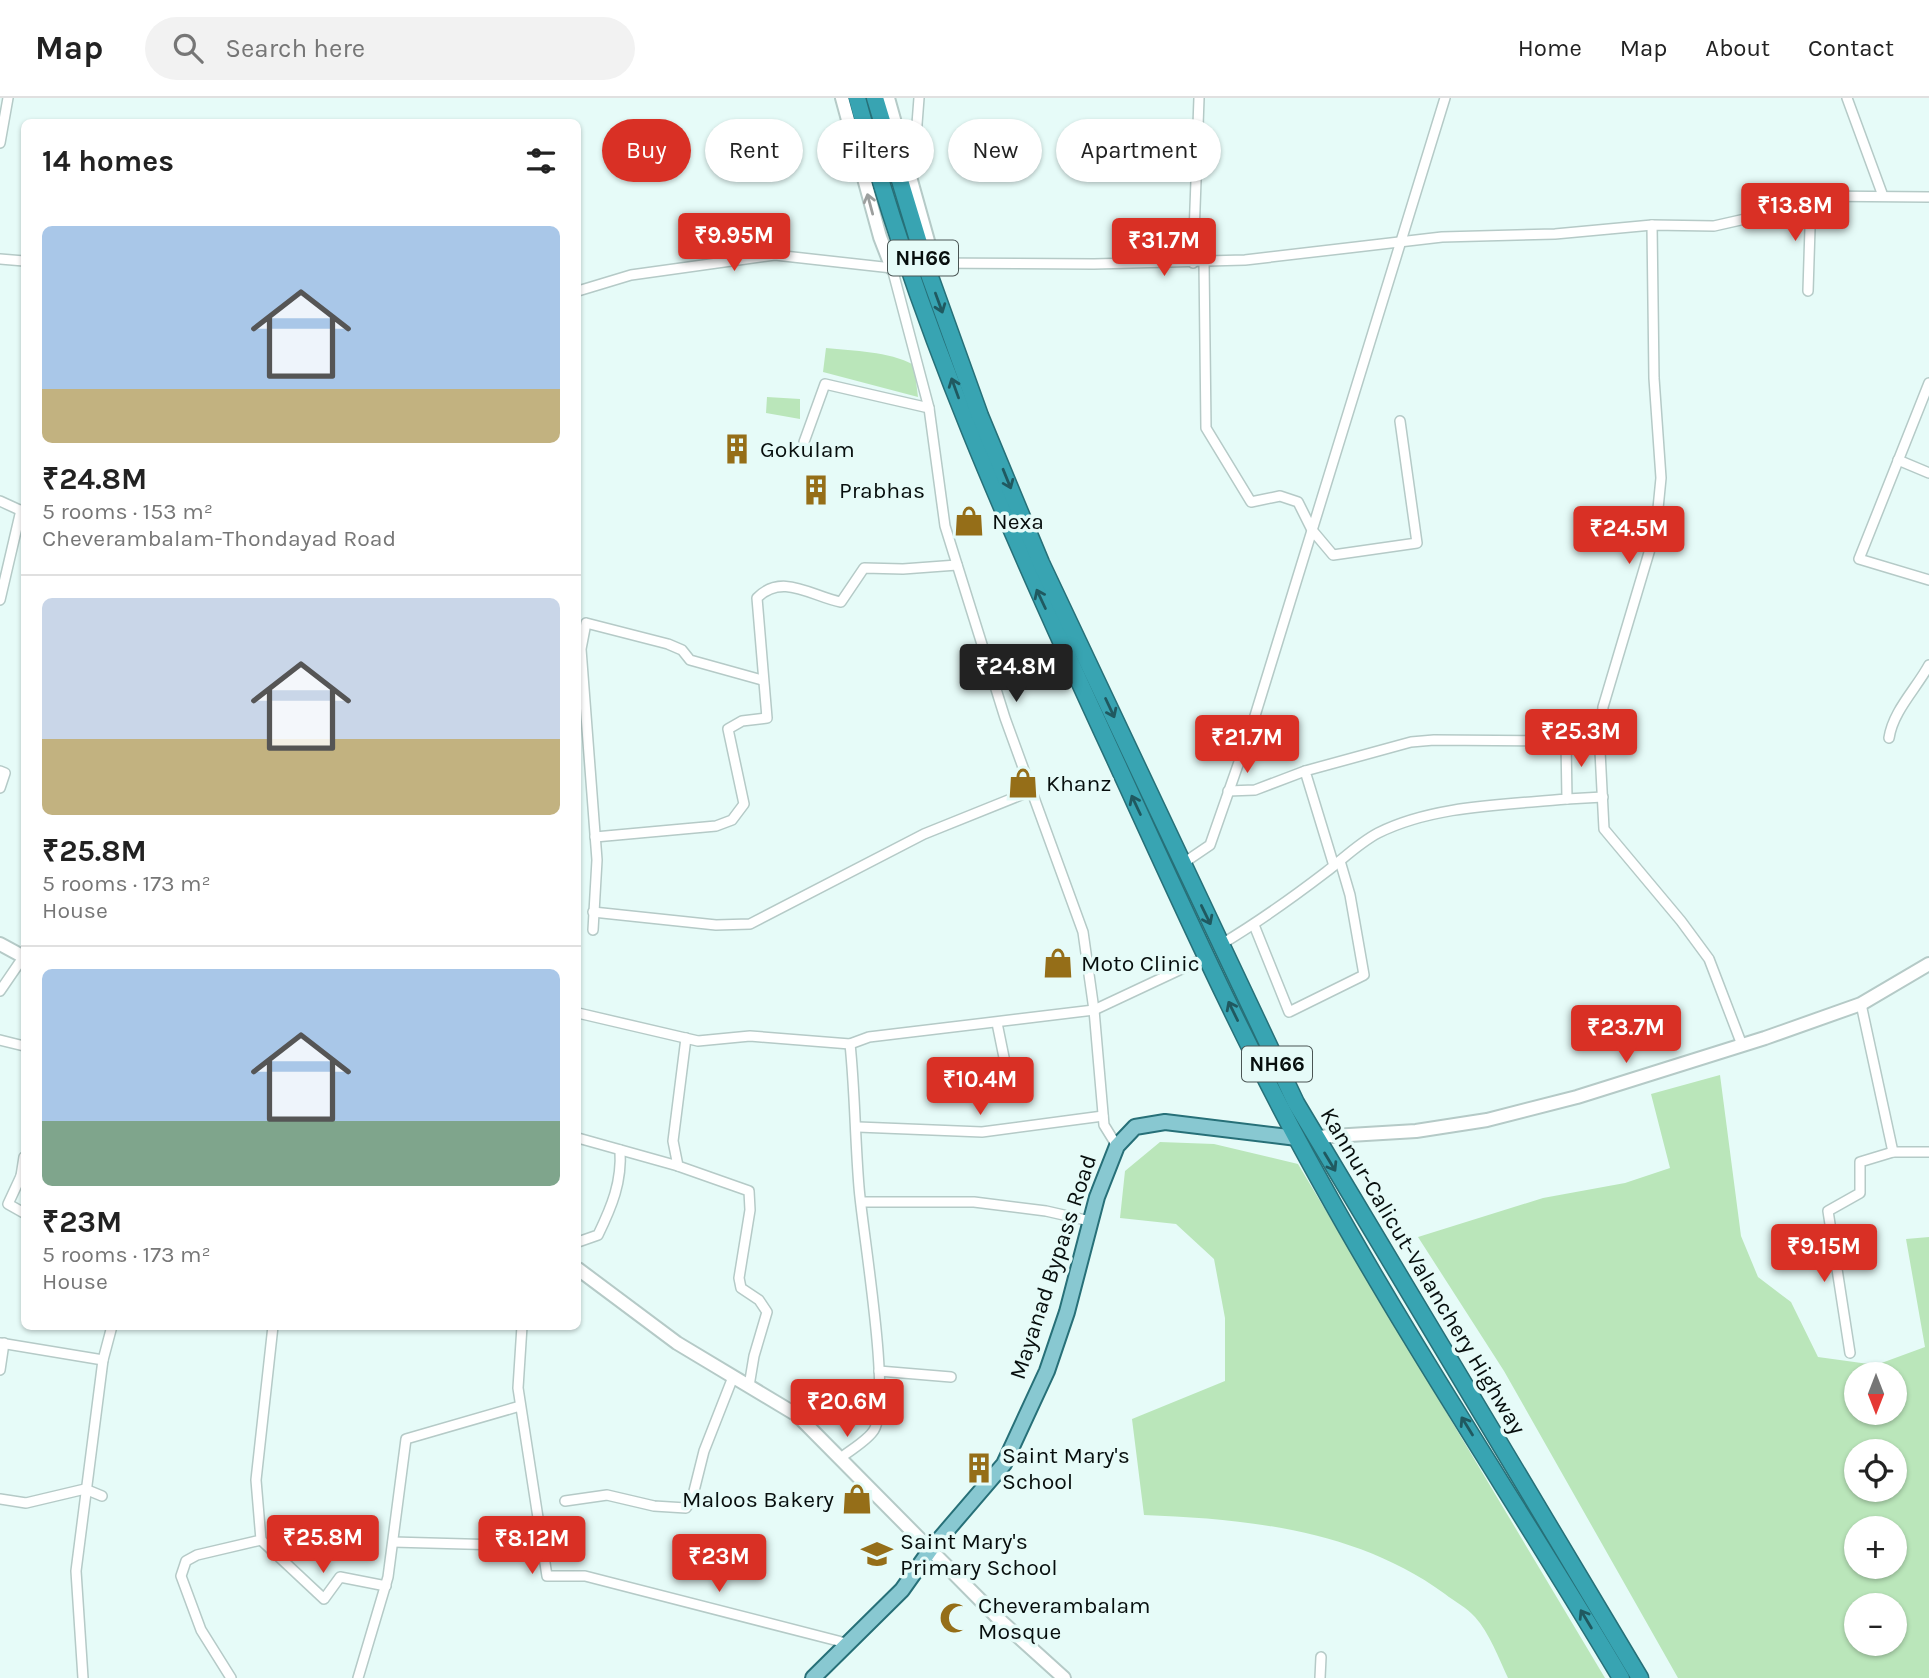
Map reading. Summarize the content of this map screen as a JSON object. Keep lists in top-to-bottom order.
{
  "streets": {
    "highway": ["NH66", "Kannur-Calicut-Valanchery Highway"],
    "main road": ["Mayanad Bypass Road"]
  },
  "crossings": [
    ["Mayanad Bypass Road", "Kannur-Calicut-Valanchery Highway"]
  ],
  "places": {
    "building": ["Gokulam", "Prabhas", "Saint Mary's School"],
    "shop": [
      "Nexa",
      "Khanz",
      "Moto Clinic",
      "Maloos Bakery"
    ],
    "school or university": ["Saint Mary's Primary School"],
    "mosque": ["Cheverambalam Mosque"]
  },
  "north": "bottom",
  "page": {
    "header": "Map",
    "search": "Search here",
    "nav": [
      "Home",
      "Map",
      "About",
      "Contact"
    ],
    "chip": [
      "Buy",
      "Rent",
      "Filters",
      "New",
      "Apartment"
    ],
    "heading": "14 homes",
    "price": [
      "₹13.8M",
      "₹9.95M",
      "₹31.7M",
      "₹24.5M",
      "₹24.8M",
      "₹25.3M",
      "₹21.7M",
      "₹23.7M",
      "₹10.4M",
      "₹9.15M",
      "₹20.6M",
      "₹25.8M",
      "₹8.12M",
      "₹23M"
    ],
    "list": [
      {
        "name": "₹24.8M",
        "note": "5 rooms · 153 m² · Cheverambalam-Thondayad Road"
      },
      {
        "name": "₹25.8M",
        "note": "5 rooms · 173 m² · House"
      },
      {
        "name": "₹23M",
        "note": "5 rooms · 173 m² · House"
      }
    ],
    "map_buttons": ["+", "−"]
  }
}
